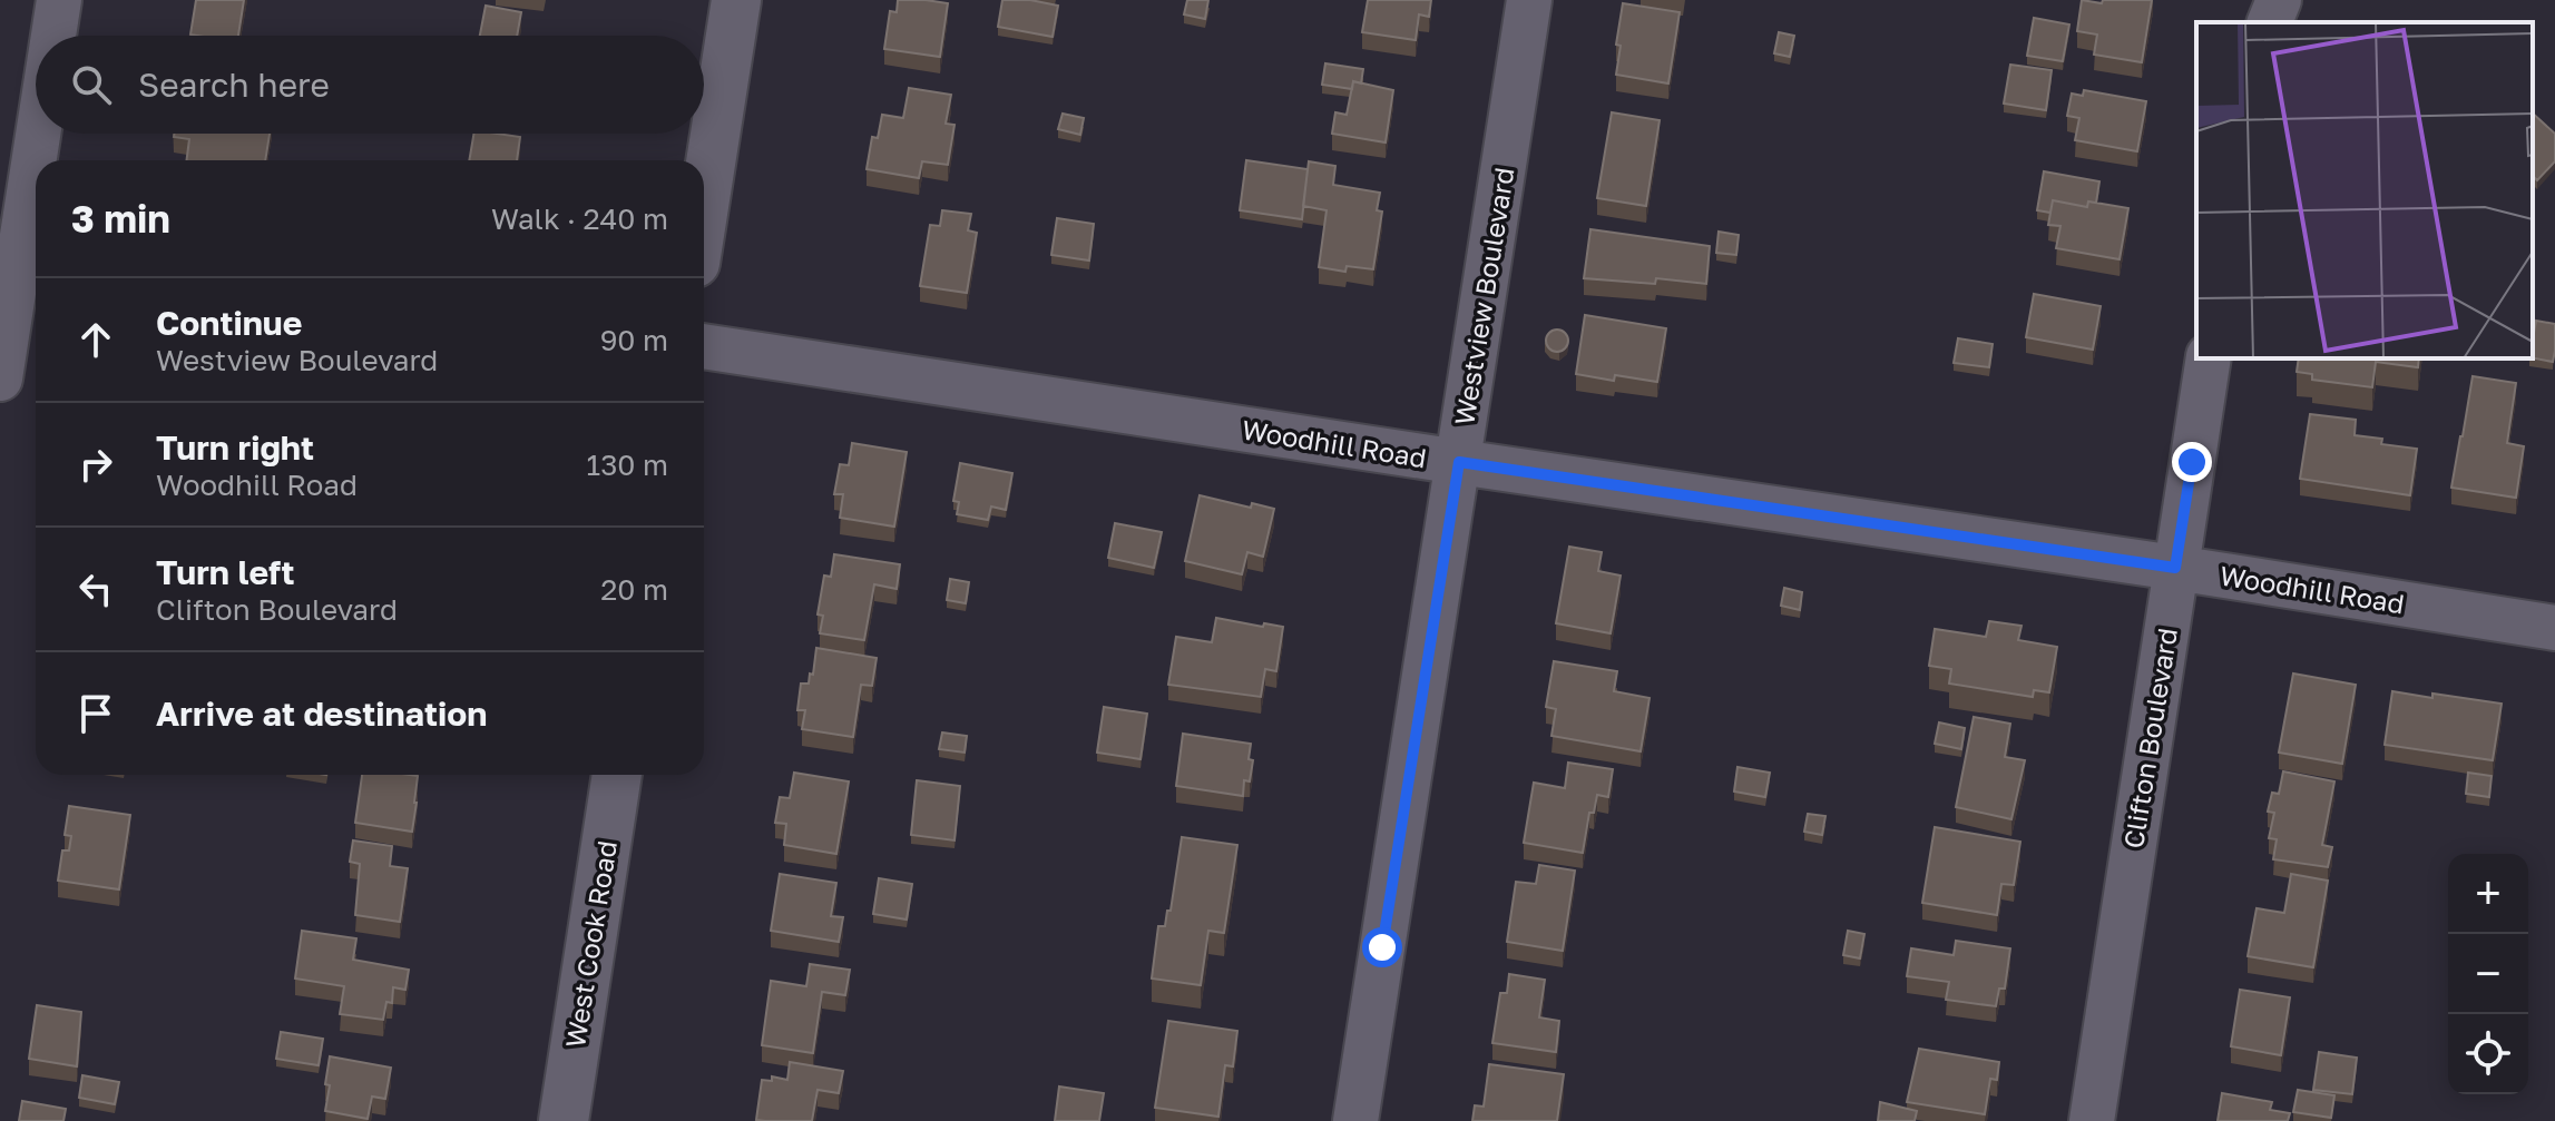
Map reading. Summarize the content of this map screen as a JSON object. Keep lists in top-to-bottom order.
{
  "streets": {
    "main road": ["West Cook Road"],
    "street": ["Westview Boulevard", "Woodhill Road", "Clifton Boulevard"]
  },
  "crossings": [
    ["Westview Boulevard", "Woodhill Road"],
    ["Woodhill Road", "Clifton Boulevard"]
  ],
  "page": {
    "search": "Search here",
    "heading": ["3 min", "Walk · 240 m"],
    "list": [
      ["Continue", "Westview Boulevard", "90 m"],
      ["Turn right", "Woodhill Road", "130 m"],
      ["Turn left", "Clifton Boulevard", "20 m"],
      "Arrive at destination"
    ],
    "map_buttons": ["+", "−"]
  }
}
